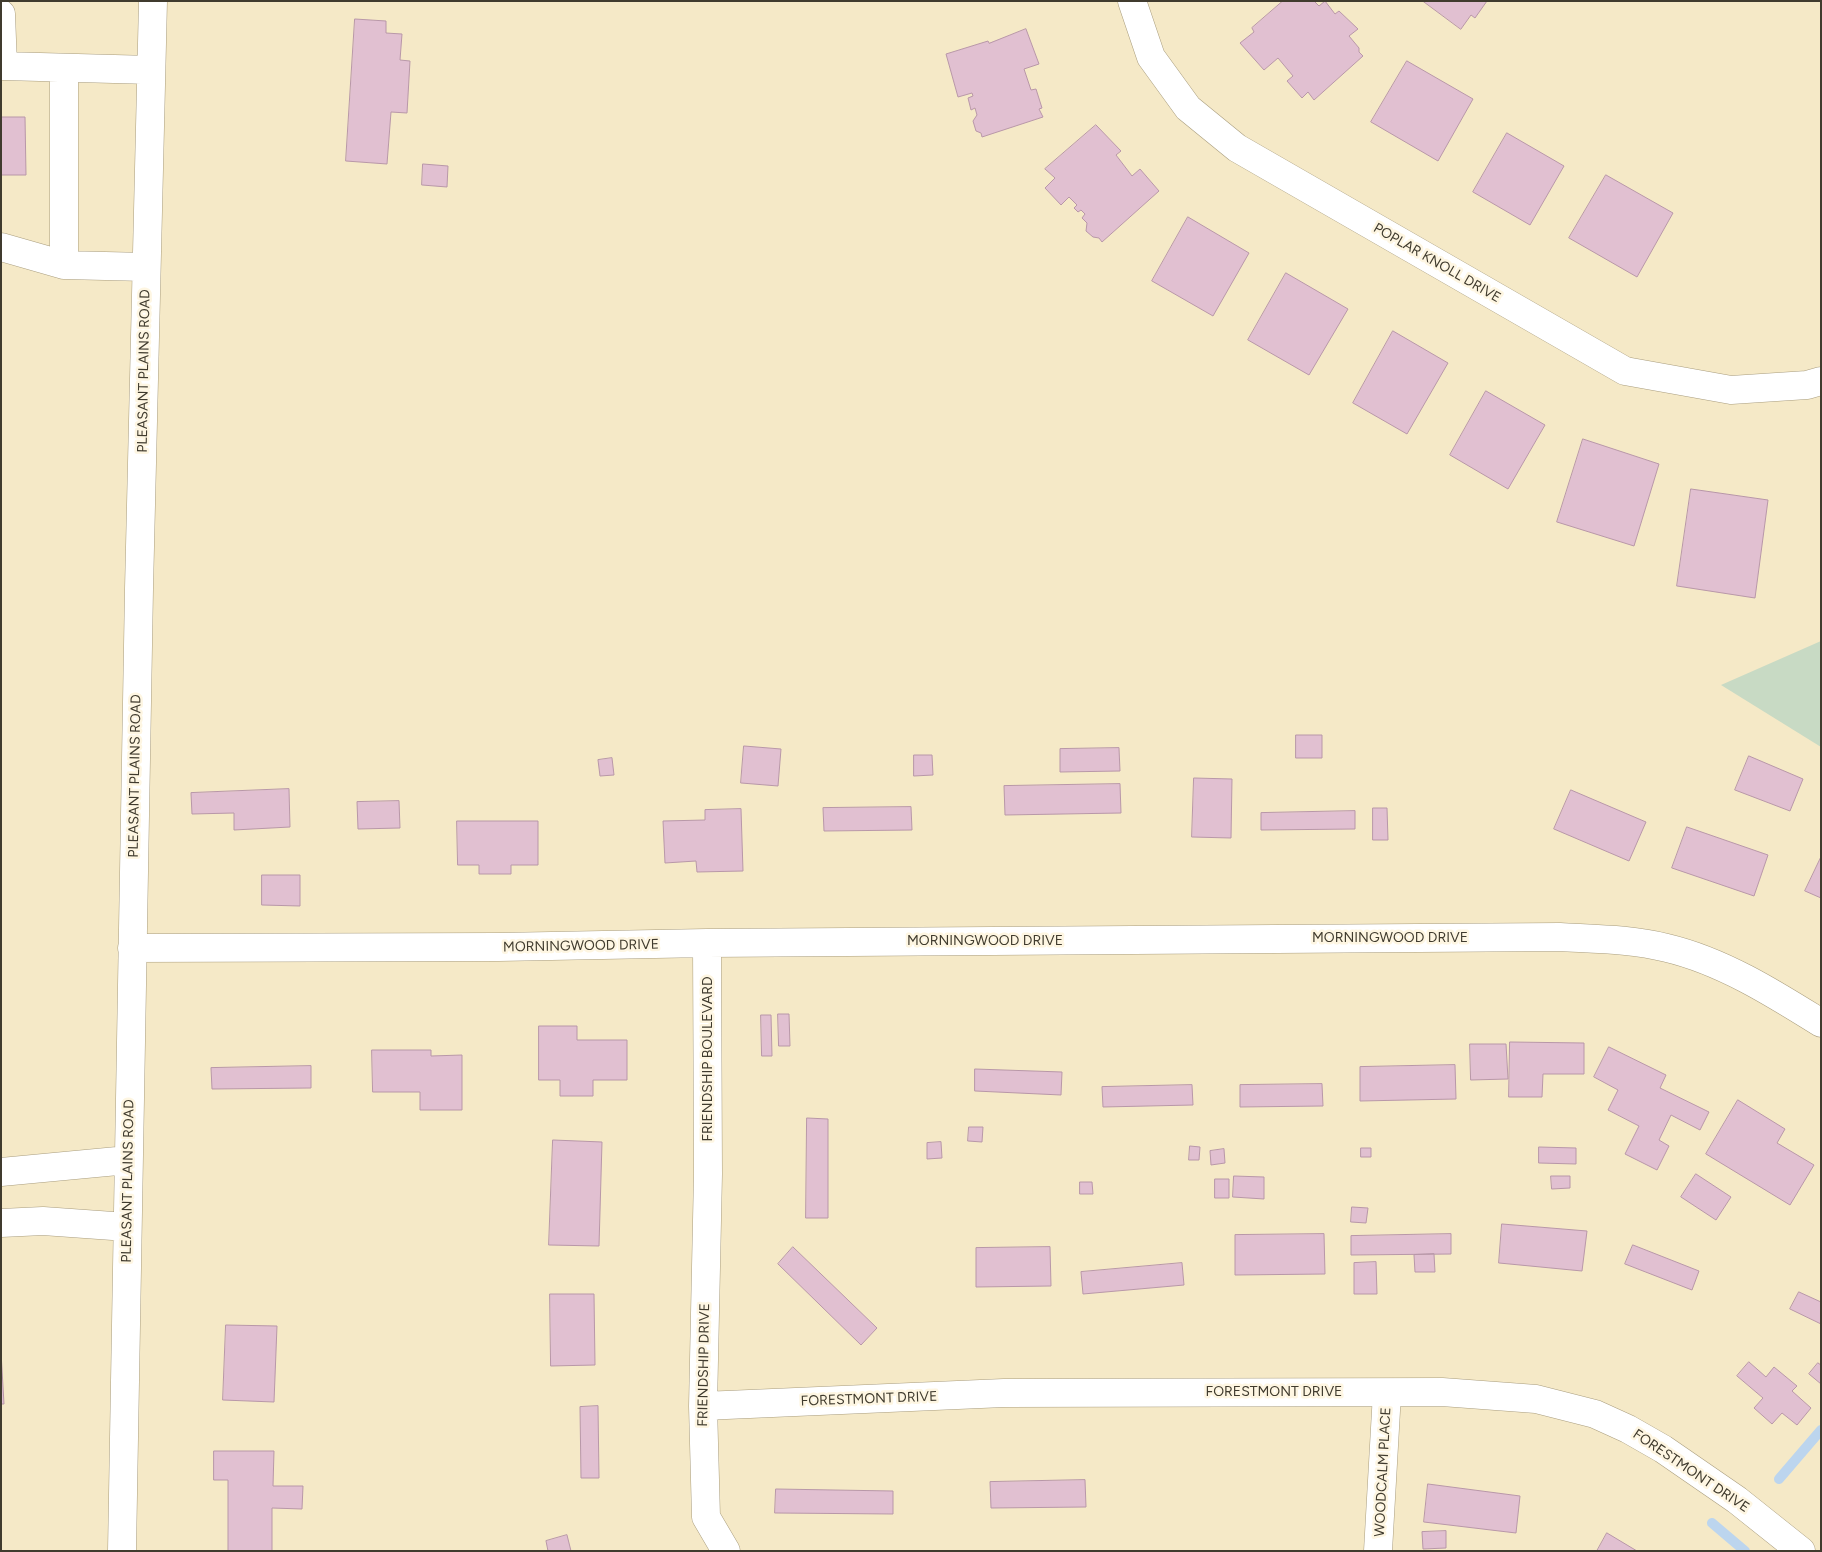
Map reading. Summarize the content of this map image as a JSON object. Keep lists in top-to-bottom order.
{
  "streets": {
    "street": [
      "POPLAR KNOLL DRIVE",
      "PLEASANT PLAINS ROAD",
      "MORNINGWOOD DRIVE",
      "FRIENDSHIP BOULEVARD",
      "FRIENDSHIP DRIVE",
      "FORESTMONT DRIVE",
      "WOODCALM PLACE"
    ]
  },
  "crossings": [
    ["PLEASANT PLAINS ROAD", "MORNINGWOOD DRIVE"],
    ["MORNINGWOOD DRIVE", "FRIENDSHIP BOULEVARD"],
    ["FRIENDSHIP BOULEVARD", "FRIENDSHIP DRIVE"],
    ["FRIENDSHIP DRIVE", "FORESTMONT DRIVE"],
    ["FORESTMONT DRIVE", "WOODCALM PLACE"]
  ]
}
